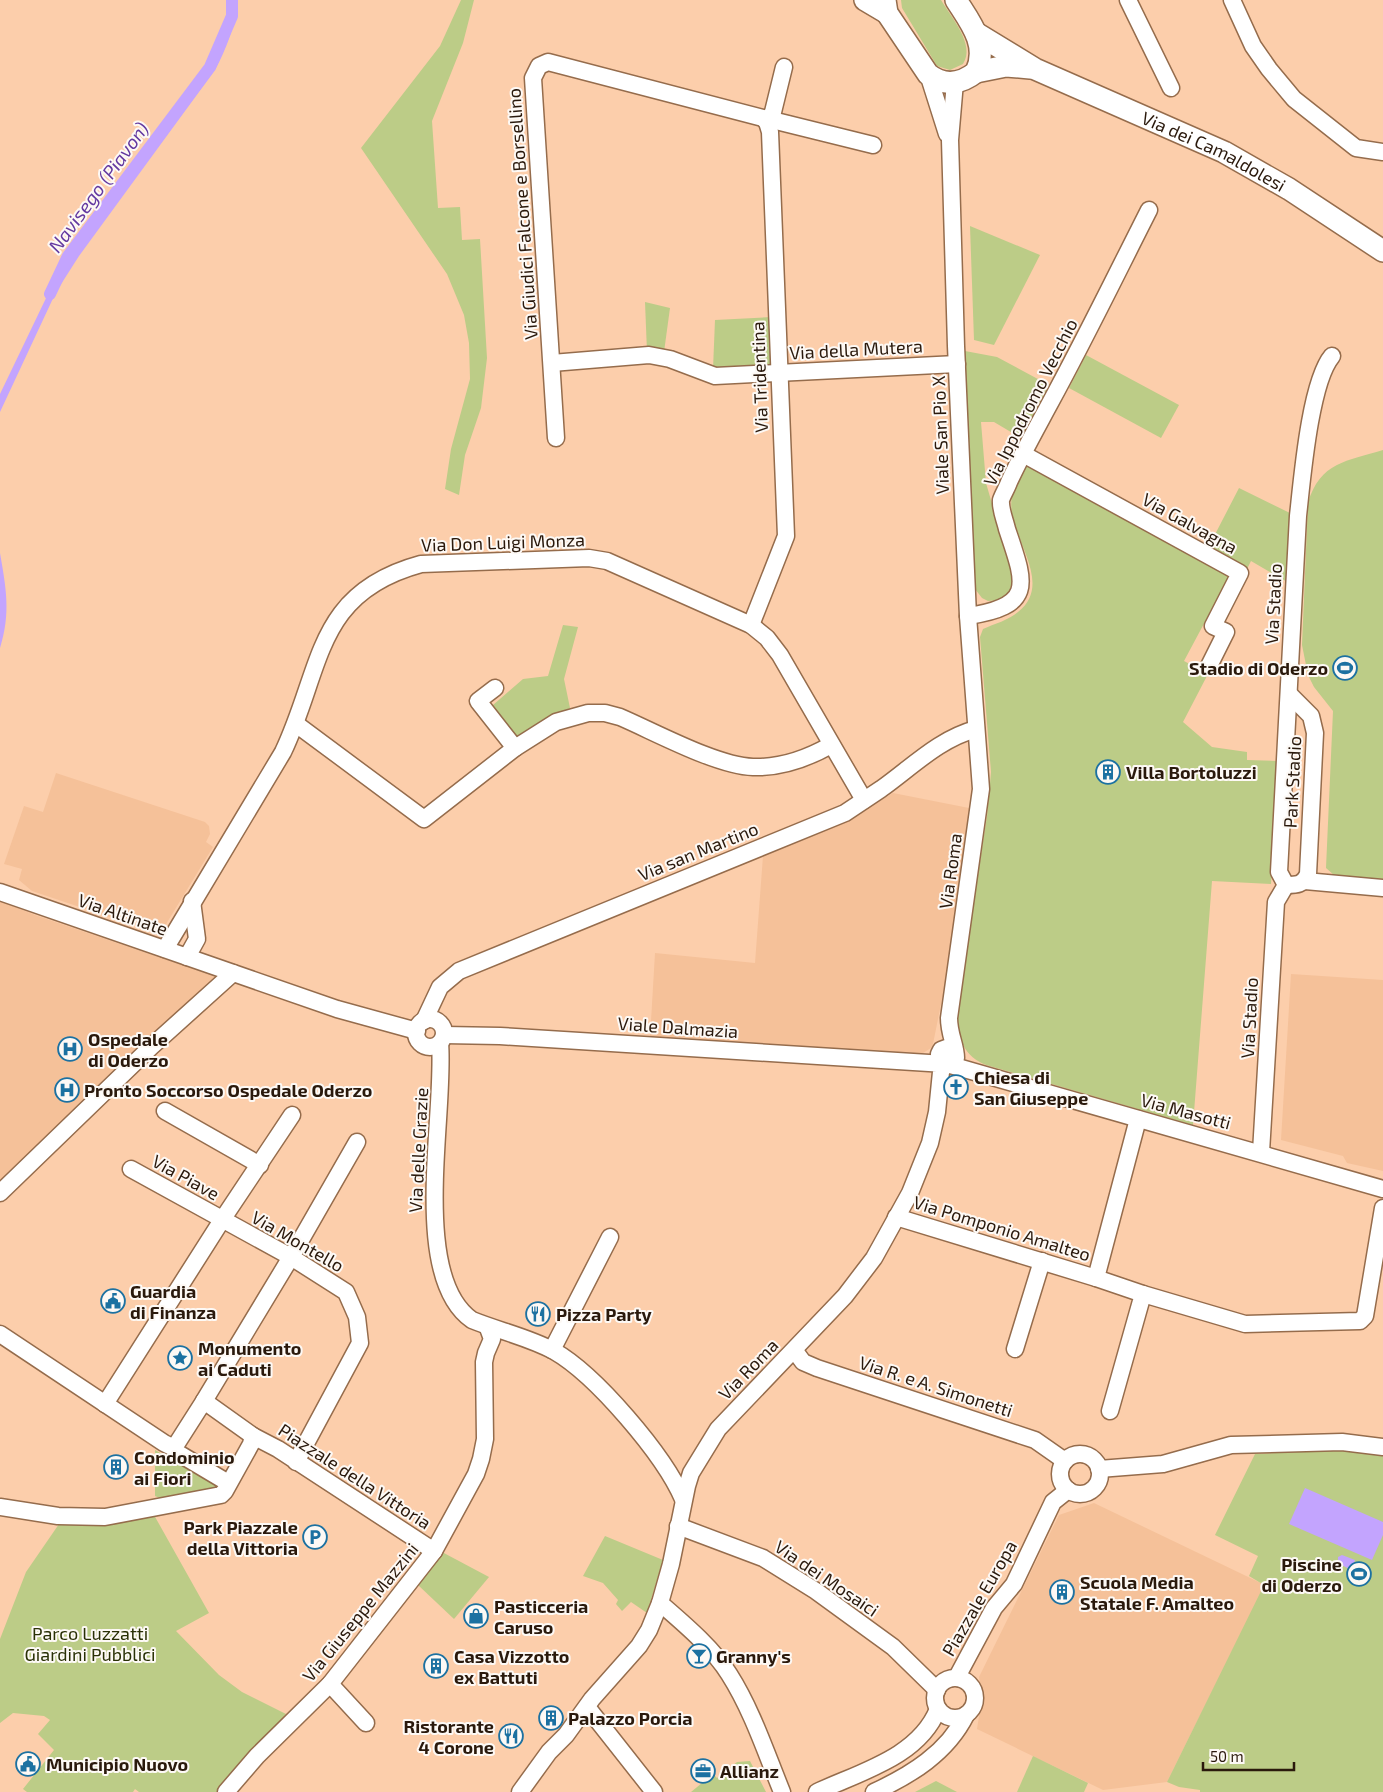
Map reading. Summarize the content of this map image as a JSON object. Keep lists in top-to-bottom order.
{
  "streets": {
    "main road": ["Via dei Camaldolesi"],
    "street": [
      "Via Giudici Falcone e Borsellino",
      "Via della Mutera",
      "Via Tridentina",
      "Via Ippodromo Vecchio",
      "Viale San Pio X",
      "Via Galvagna",
      "Via Don Luigi Monza",
      "Via Stadio",
      "Park Stadio",
      "Via san Martino",
      "Via Roma",
      "Via Altinate",
      "Viale Dalmazia",
      "Via Masotti",
      "Via delle Grazie",
      "Via Piave",
      "Via Pomponio Amalteo",
      "Via Montello",
      "Via R. e A. Simonetti",
      "Piazzale della Vittoria",
      "Via dei Mosaici",
      "Piazzale Europa",
      "Via Giuseppe Mazzini"
    ]
  },
  "crossings": [
    ["Via dei Camaldolesi", "Viale San Pio X"],
    ["Via Giudici Falcone e Borsellino", "Via della Mutera"],
    ["Via Giudici Falcone e Borsellino", "Via Tridentina"],
    ["Via della Mutera", "Via Tridentina"],
    ["Via della Mutera", "Viale San Pio X"],
    ["Via Tridentina", "Via Don Luigi Monza"],
    ["Via Ippodromo Vecchio", "Viale San Pio X"],
    ["Via Ippodromo Vecchio", "Via Galvagna"],
    ["Viale San Pio X", "Via san Martino"],
    ["Viale San Pio X", "Via Roma"],
    ["Via Don Luigi Monza", "Via san Martino"],
    ["Via Don Luigi Monza", "Via Altinate"],
    ["Via Stadio", "Park Stadio"],
    ["Via Stadio", "Via Masotti"],
    ["Via san Martino", "Via Roma"],
    ["Via san Martino", "Viale Dalmazia"],
    ["Via san Martino", "Via delle Grazie"],
    ["Via Roma", "Viale Dalmazia"],
    ["Via Roma", "Via Masotti"],
    ["Via Roma", "Via Pomponio Amalteo"],
    ["Via Roma", "Via R. e A. Simonetti"],
    ["Via Roma", "Via dei Mosaici"],
    ["Viale Dalmazia", "Via Masotti"],
    ["Viale Dalmazia", "Via delle Grazie"],
    ["Via Masotti", "Via Pomponio Amalteo"],
    ["Via delle Grazie", "Via Giuseppe Mazzini"],
    ["Via Piave", "Via Montello"],
    ["Via Montello", "Piazzale della Vittoria"],
    ["Via R. e A. Simonetti", "Piazzale Europa"],
    ["Piazzale della Vittoria", "Via Giuseppe Mazzini"],
    ["Via dei Mosaici", "Piazzale Europa"]
  ],
  "water": ["Navisego (Piavon)"],
  "parks": ["Parco Luzzatti Giardini Pubblici"],
  "places": {
    "sports": ["Stadio di Oderzo", "Piscine di Oderzo"],
    "building": [
      "Villa Bortoluzzi",
      "Condominio ai Fiori",
      "Scuola Media Statale F. Amalteo",
      "Casa Vizzotto ex Battuti",
      "Palazzo Porcia"
    ],
    "hospital": ["Ospedale di Oderzo", "Pronto Soccorso Ospedale Oderzo"],
    "church": ["Chiesa di San Giuseppe"],
    "public building": ["Guardia di Finanza", "Municipio Nuovo"],
    "restaurant": ["Pizza Party", "Ristorante 4 Corone"],
    "place": ["Monumento ai Caduti"],
    "parking": ["Park Piazzale della Vittoria"],
    "shop": ["Pasticceria Caruso"],
    "bar": ["Granny's"],
    "office": ["Allianz"]
  },
  "scale_bar": "50 m"
}
